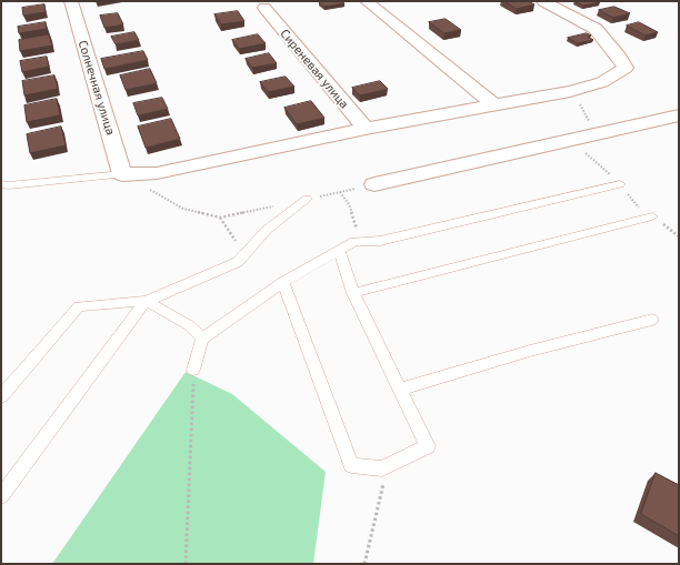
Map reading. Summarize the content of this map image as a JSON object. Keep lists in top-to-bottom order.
{
  "streets": {
    "street": ["Сиреневая улица", "Солнечная улица"]
  }
}
